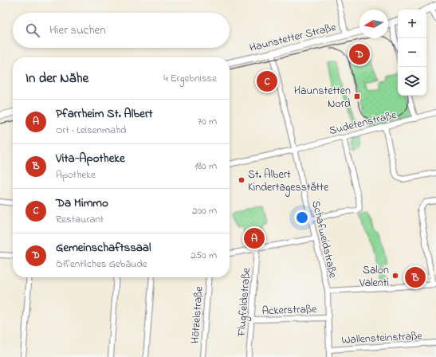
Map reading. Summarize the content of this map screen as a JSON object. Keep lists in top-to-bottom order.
{
  "streets": {
    "main road": ["Haunstetter Straße"],
    "street": [
      "Sudetenstraße",
      "Schafweidstraße",
      "Flugfeldstraße",
      "Ackerstraße",
      "Hötzelstraße",
      "Wallensteinstraße"
    ]
  },
  "crossings": [
    ["Haunstetter Straße", "Schafweidstraße"],
    ["Sudetenstraße", "Schafweidstraße"],
    ["Schafweidstraße", "Ackerstraße"],
    ["Schafweidstraße", "Wallensteinstraße"],
    ["Flugfeldstraße", "Ackerstraße"]
  ],
  "places": {
    "transit": ["Haunstetten Nord"],
    "other": ["St. Albert Kindertagesstätte", "Salon Valenti"]
  },
  "north": "left",
  "page": {
    "map_buttons": ["+", "−"],
    "search": "Hier suchen",
    "pins": [
      "D",
      "C",
      "A",
      "B"
    ],
    "heading": ["In der Nähe", "4 Ergebnisse"],
    "list": [
      {
        "mark": "A",
        "name": "Pfarrheim St. Albert",
        "note": "Ort · Leisenmahd",
        "value": "70 m"
      },
      {
        "mark": "B",
        "name": "Vita-Apotheke",
        "note": "Apotheke",
        "value": "180 m"
      },
      {
        "mark": "C",
        "name": "Da Mimmo",
        "note": "Restaurant",
        "value": "200 m"
      },
      {
        "mark": "D",
        "name": "Gemeinschaftssaal",
        "note": "Öffentliches Gebäude",
        "value": "250 m"
      }
    ]
  }
}
